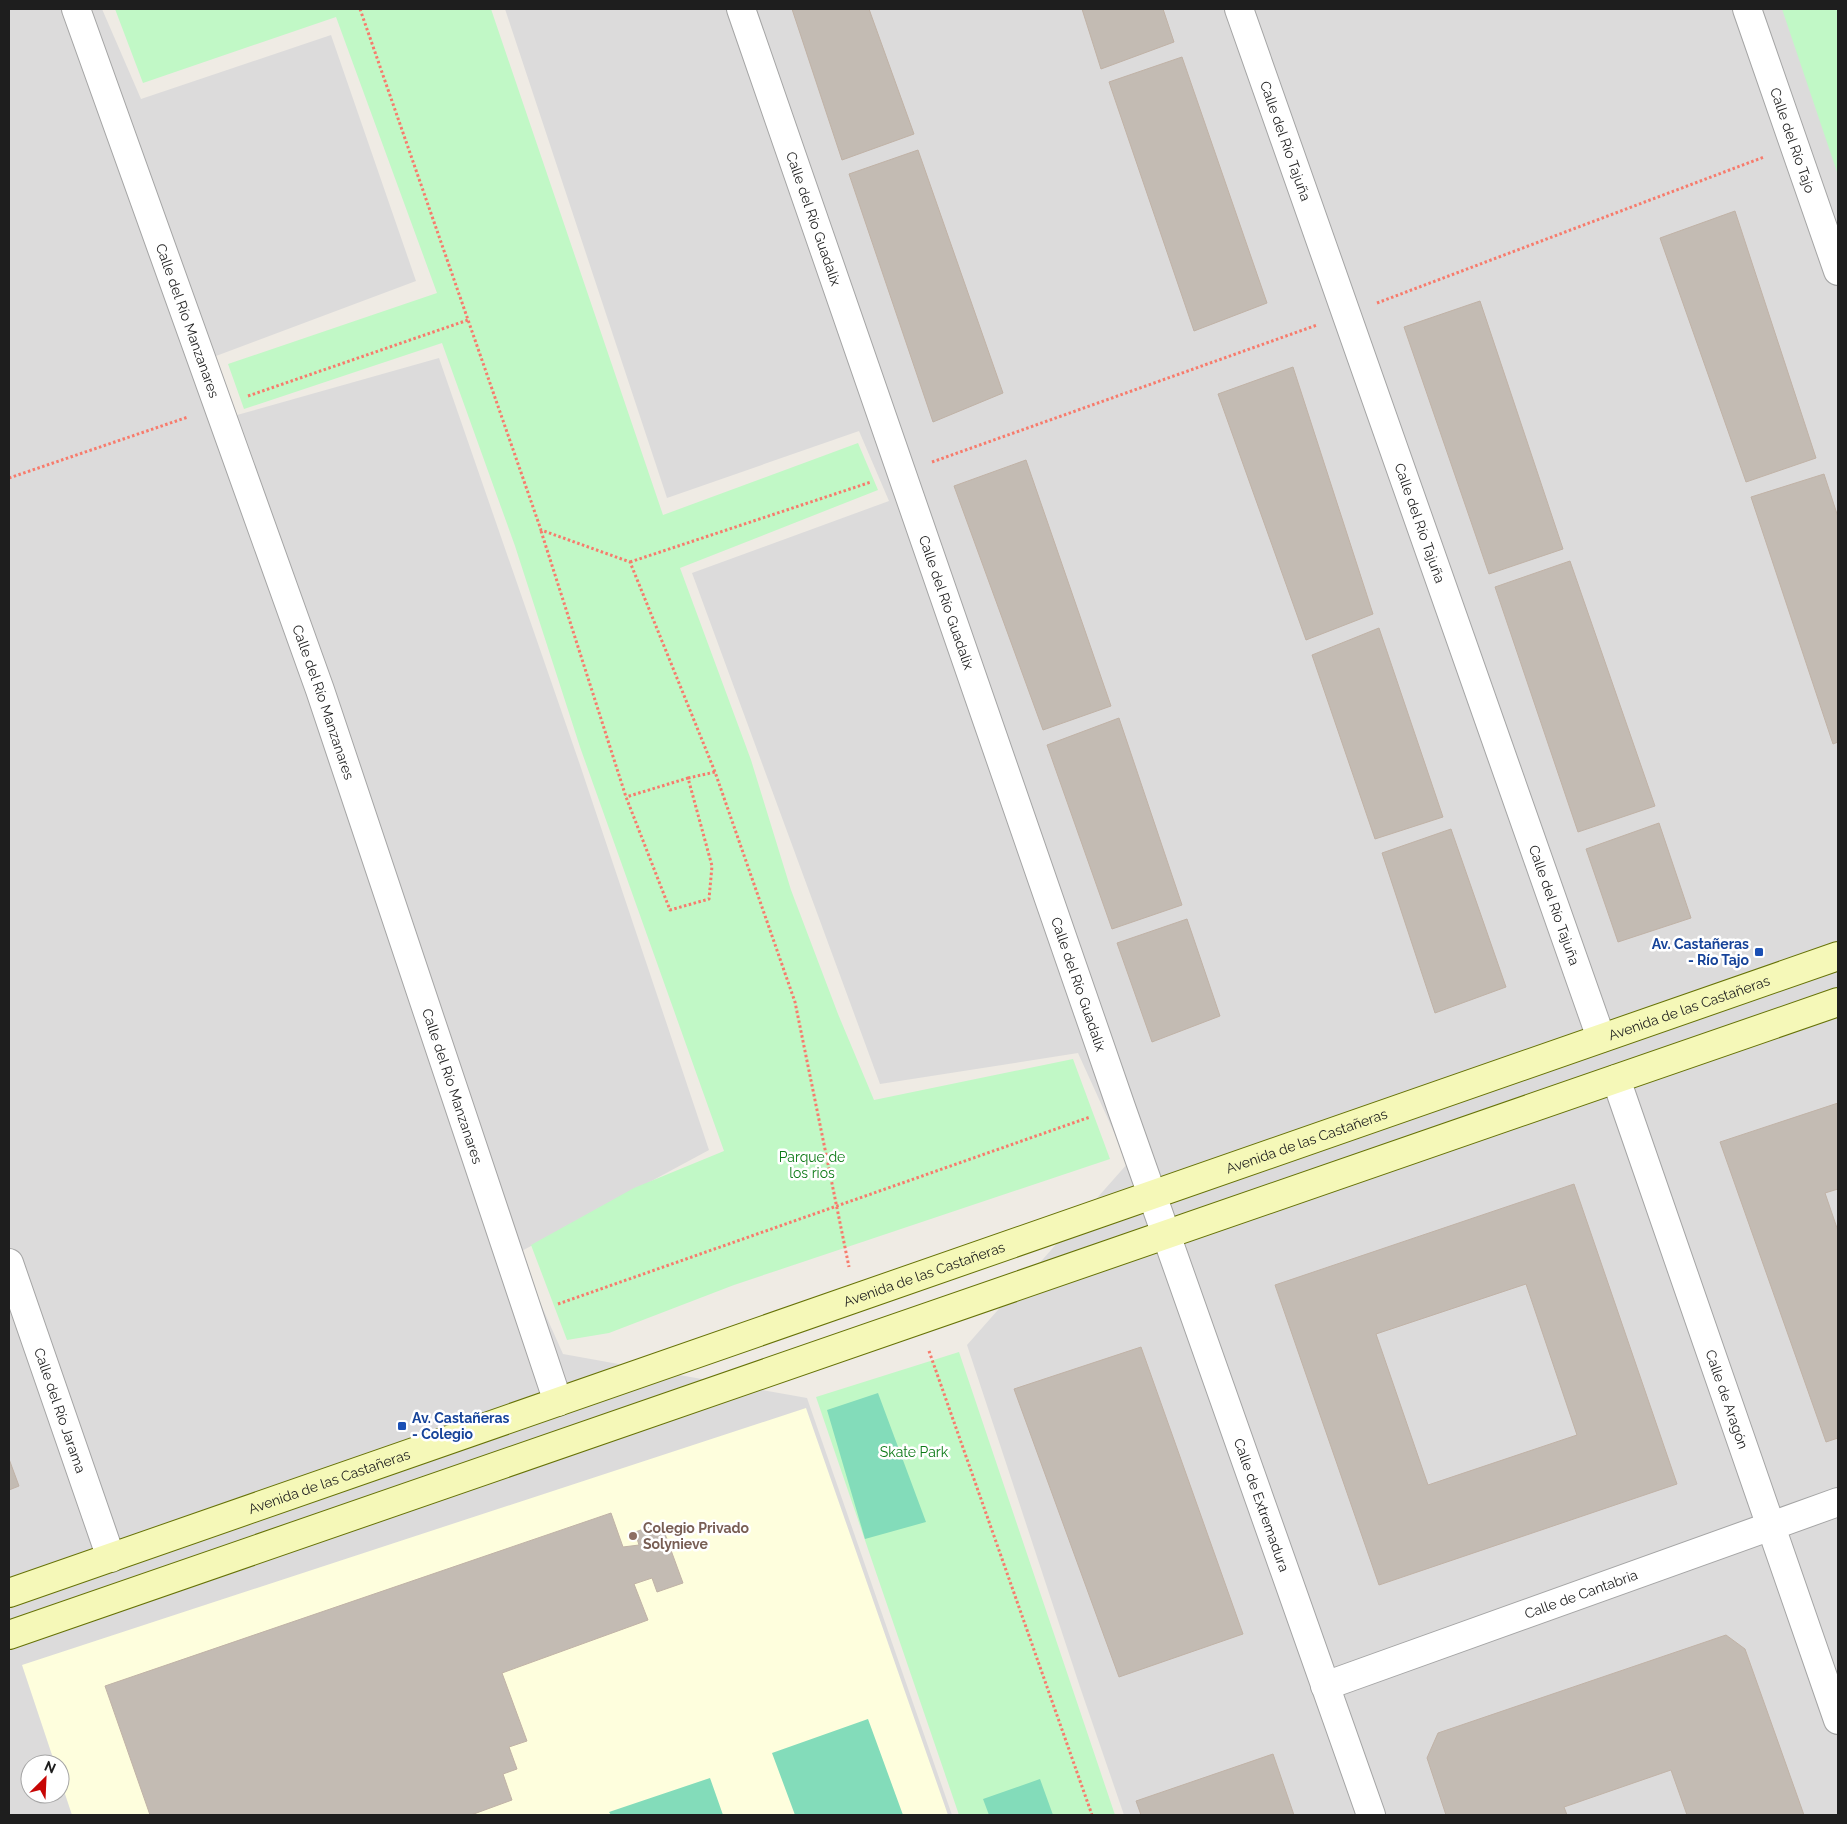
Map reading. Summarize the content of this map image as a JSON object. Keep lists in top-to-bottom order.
{
  "streets": {
    "street": [
      "Calle del Río Tajo",
      "Calle del Río Tajuña",
      "Calle del Río Guadalix",
      "Calle del Río Manzanares",
      "Avenida de las Castañeras",
      "Calle de Aragón",
      "Calle del Río Jarama",
      "Calle de Extremadura",
      "Calle de Cantabria"
    ]
  },
  "crossings": [
    ["Calle del Río Tajuña", "Avenida de las Castañeras"],
    ["Calle del Río Guadalix", "Avenida de las Castañeras"],
    ["Calle del Río Guadalix", "Calle de Extremadura"],
    ["Calle del Río Manzanares", "Avenida de las Castañeras"],
    ["Avenida de las Castañeras", "Calle del Río Jarama"],
    ["Avenida de las Castañeras", "Calle de Extremadura"],
    ["Calle de Aragón", "Calle de Cantabria"],
    ["Calle de Extremadura", "Calle de Cantabria"]
  ],
  "parks": ["Parque de los rios", "Skate Park"],
  "places": {
    "transit": ["Av. Castañeras - Río Tajo", "Av. Castañeras - Colegio"],
    "other": ["Colegio Privado Solynieve"]
  },
  "north": "top right"
}
